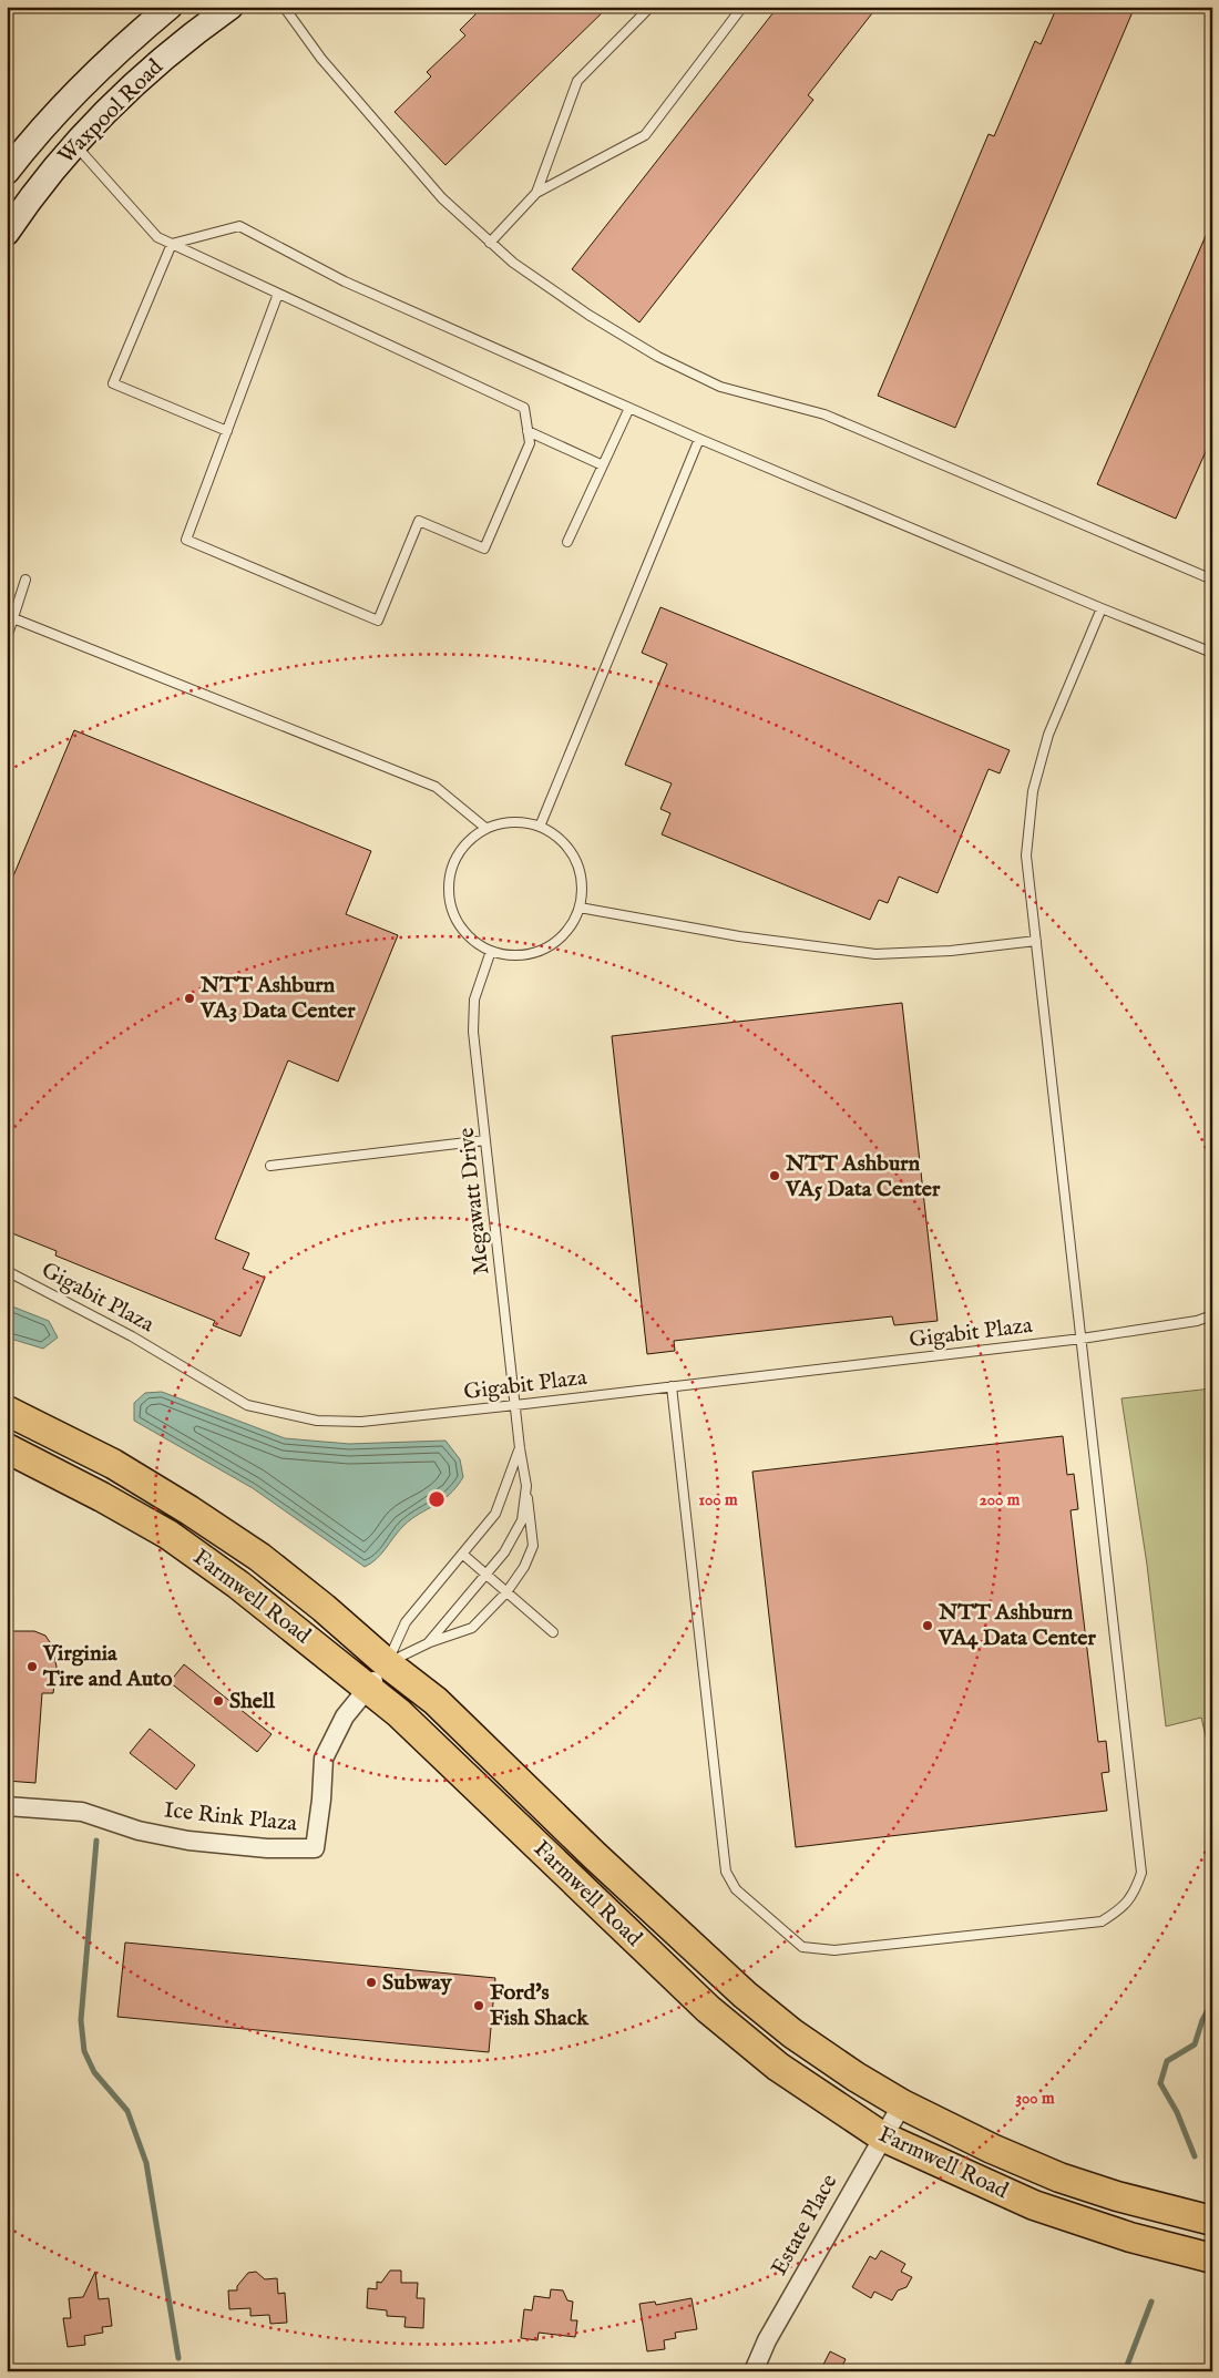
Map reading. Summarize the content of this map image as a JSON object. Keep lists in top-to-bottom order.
{
  "streets": {
    "main road": ["Waxpool Road", "Farmwell Road"],
    "street": ["Ice Rink Plaza", "Estate Place"],
    "lane": ["Megawatt Drive", "Gigabit Plaza"]
  },
  "crossings": [
    ["Megawatt Drive", "Gigabit Plaza"],
    ["Farmwell Road", "Ice Rink Plaza"],
    ["Farmwell Road", "Estate Place"]
  ],
  "places": [
    "NTT Ashburn VA3 Data Center",
    "NTT Ashburn VA5 Data Center",
    "NTT Ashburn VA4 Data Center",
    "Virginia Tire and Auto",
    "Shell",
    "Subway",
    "Ford's Fish Shack"
  ],
  "rings": ["100 m", "200 m", "300 m"]
}
